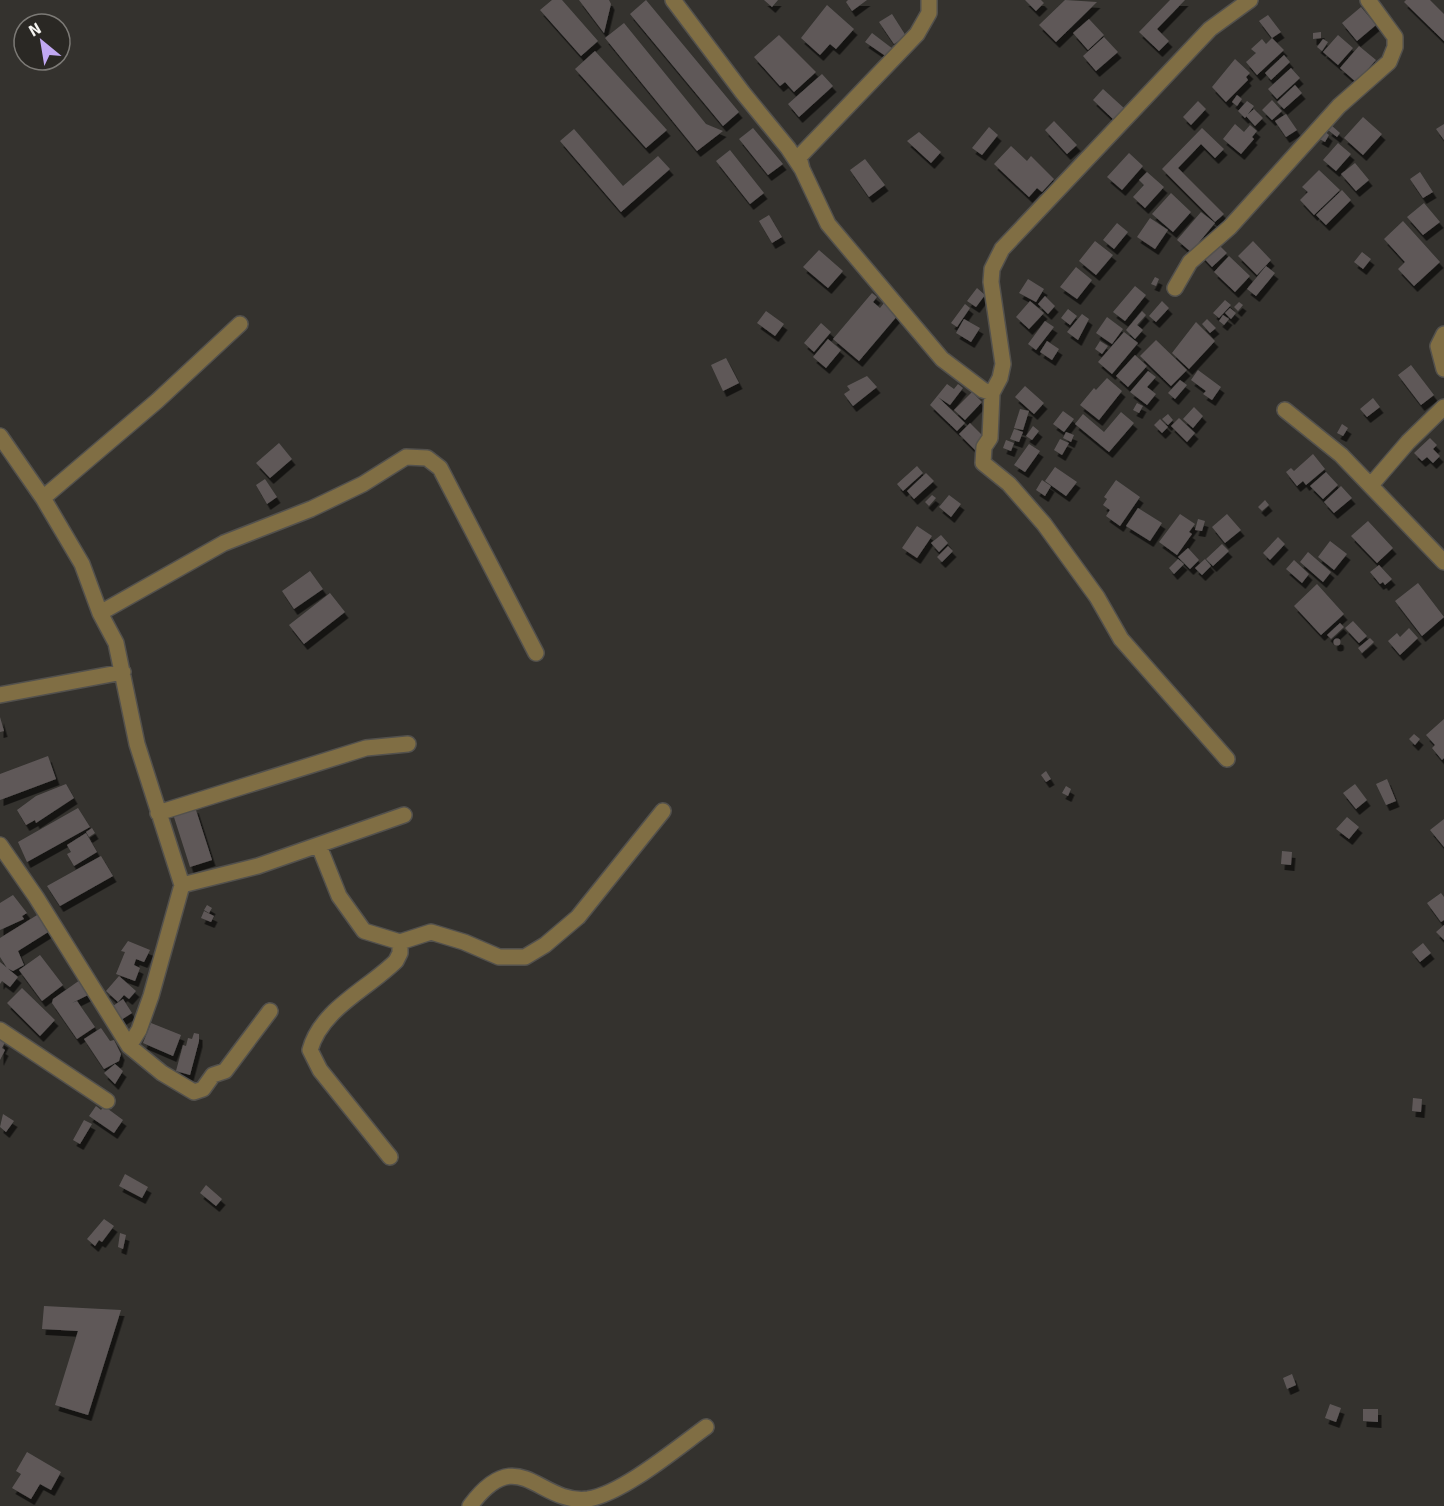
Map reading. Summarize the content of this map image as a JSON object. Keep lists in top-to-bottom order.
{
  "north": "top left"
}
